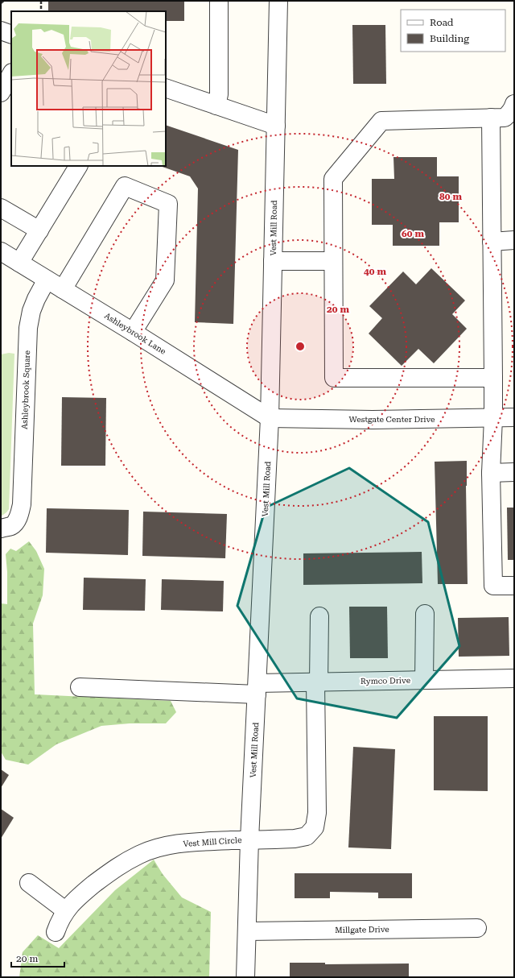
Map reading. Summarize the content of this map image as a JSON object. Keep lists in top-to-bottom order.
{
  "streets": {
    "street": [
      "Vest Mill Road",
      "Ashleybrook Lane",
      "Ashleybrook Square",
      "Westgate Center Drive",
      "Rymco Drive",
      "Vest Mill Circle",
      "Millgate Drive"
    ]
  },
  "crossings": [
    ["Vest Mill Road", "Ashleybrook Lane"],
    ["Vest Mill Road", "Westgate Center Drive"],
    ["Vest Mill Road", "Rymco Drive"],
    ["Vest Mill Road", "Vest Mill Circle"],
    ["Vest Mill Road", "Millgate Drive"],
    ["Ashleybrook Lane", "Ashleybrook Square"],
    ["Ashleybrook Lane", "Westgate Center Drive"],
    ["Rymco Drive", "Vest Mill Circle"]
  ],
  "legend": ["Road", "Building"],
  "scale_bar": "20 m",
  "rings": [
    "80 m",
    "60 m",
    "40 m",
    "20 m"
  ]
}
